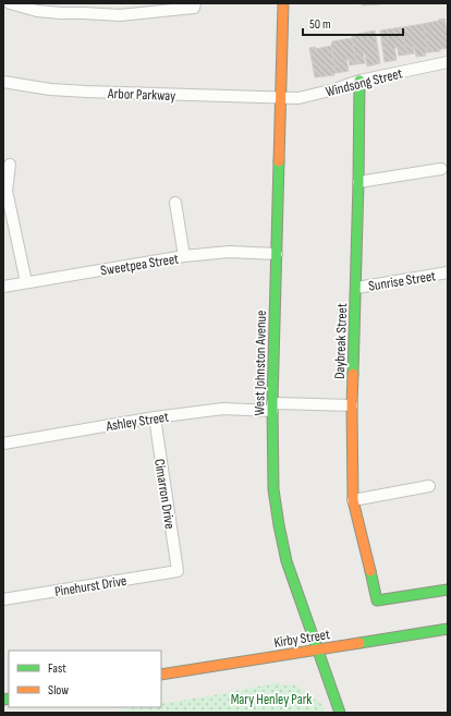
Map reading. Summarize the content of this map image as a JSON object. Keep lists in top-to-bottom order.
{
  "streets": {
    "street": [
      "Windsong Street",
      "Arbor Parkway",
      "Sweetpea Street",
      "Sunrise Street",
      "Daybreak Street",
      "West Johnston Avenue",
      "Ashley Street",
      "Cimarron Drive",
      "Pinehurst Drive",
      "Kirby Street"
    ]
  },
  "crossings": [
    ["Windsong Street", "Arbor Parkway"],
    ["Windsong Street", "Daybreak Street"],
    ["Windsong Street", "West Johnston Avenue"],
    ["Arbor Parkway", "West Johnston Avenue"],
    ["Sweetpea Street", "West Johnston Avenue"],
    ["Sunrise Street", "Daybreak Street"],
    ["Daybreak Street", "Ashley Street"],
    ["West Johnston Avenue", "Ashley Street"],
    ["West Johnston Avenue", "Kirby Street"],
    ["Ashley Street", "Cimarron Drive"],
    ["Cimarron Drive", "Pinehurst Drive"]
  ],
  "parks": ["Mary Henley Park"],
  "legend": ["Fast", "Slow"],
  "scale_bar": "50 m"
}
